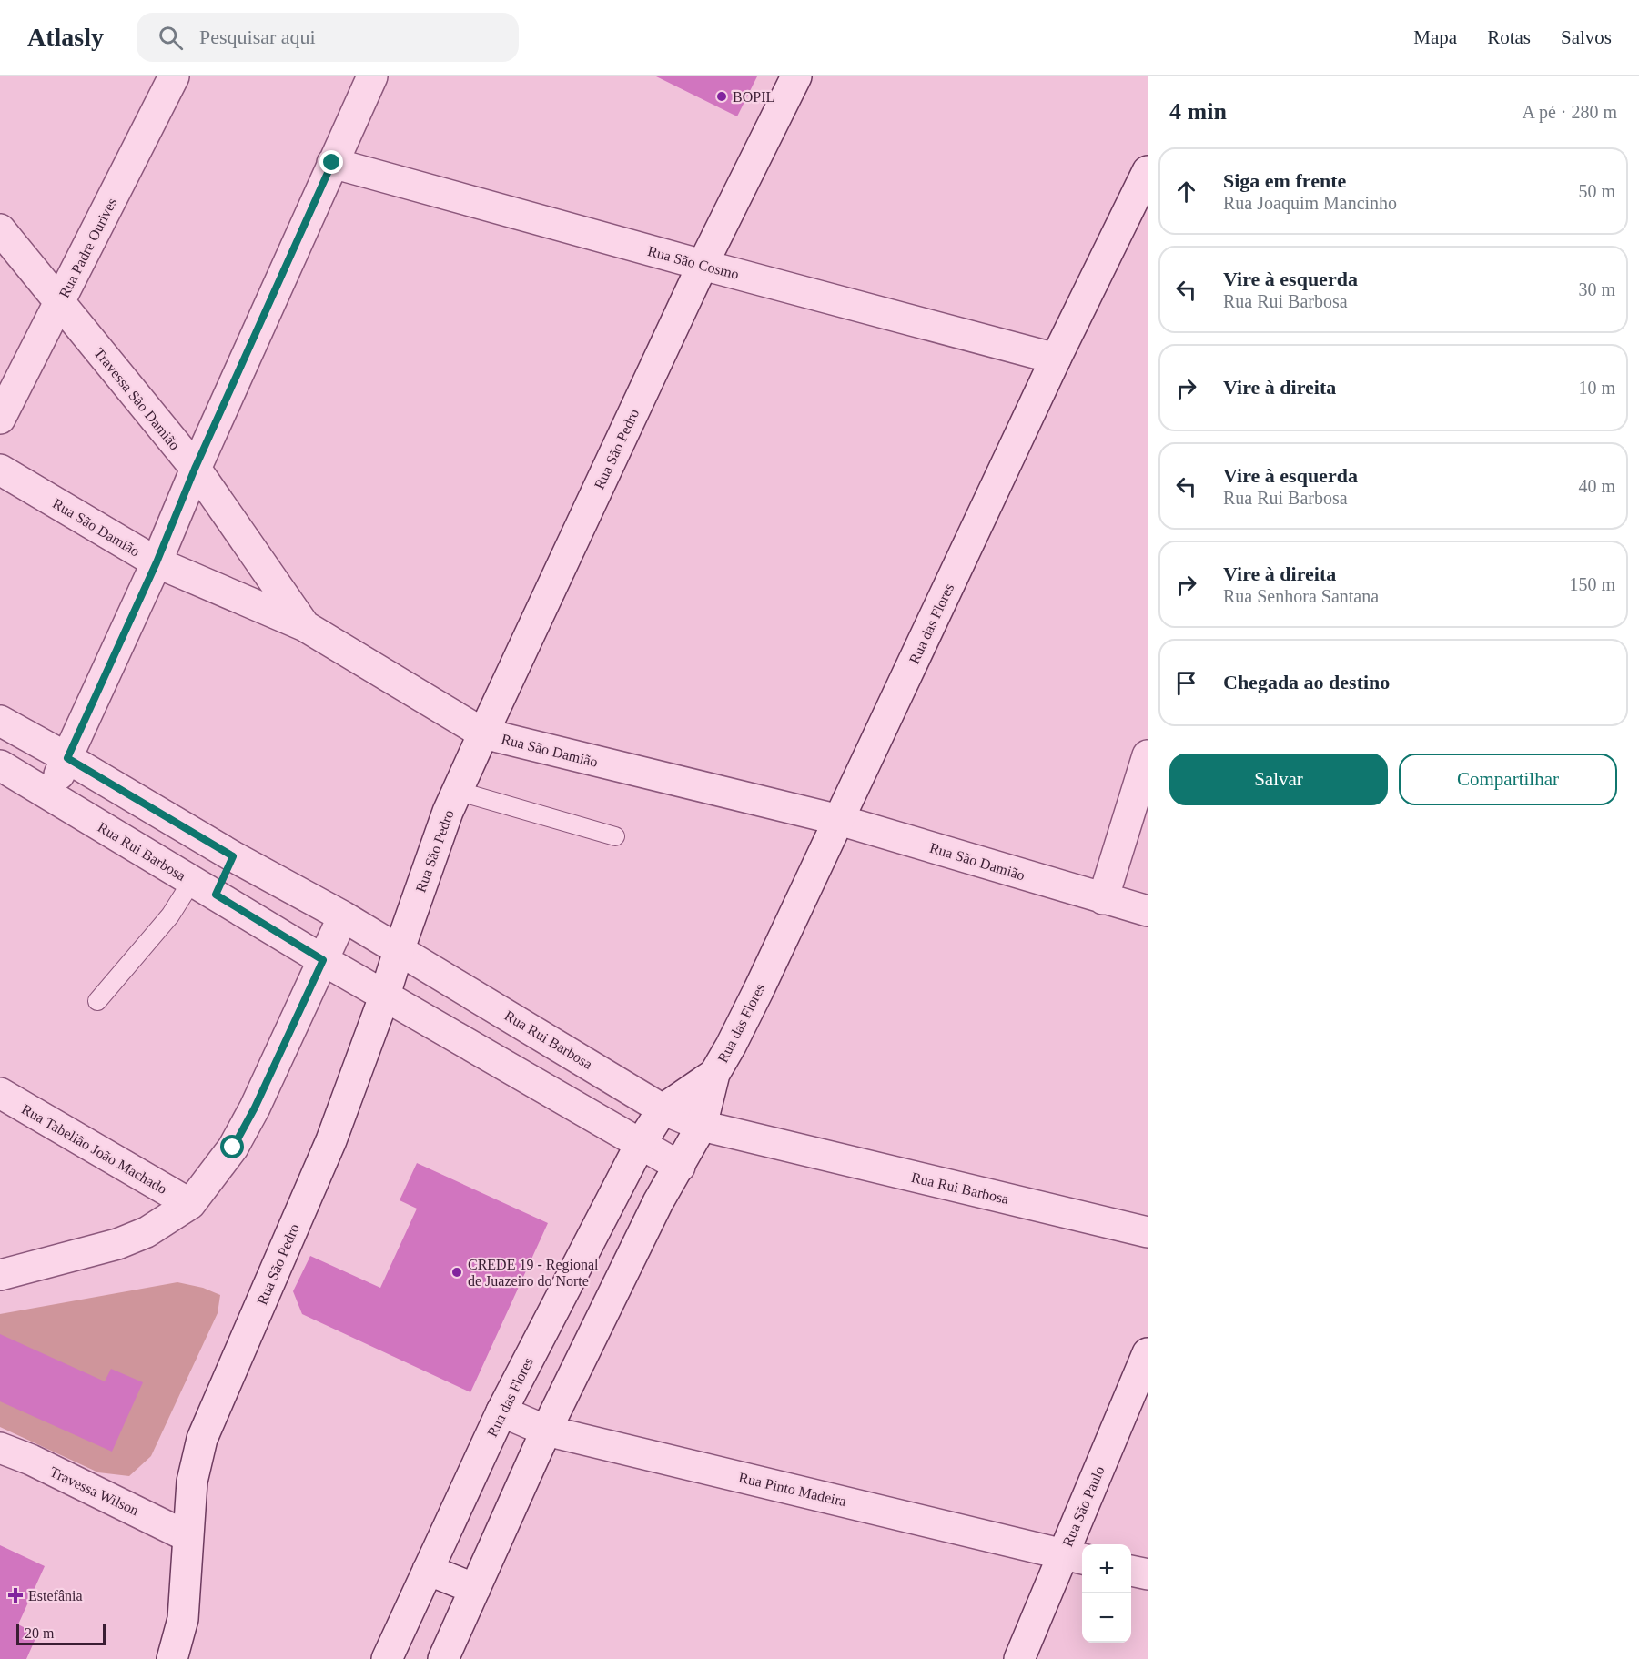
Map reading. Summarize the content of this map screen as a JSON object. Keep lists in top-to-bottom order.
{
  "streets": {
    "street": [
      "Rua Padre Ourives",
      "Rua São Cosmo",
      "Travessa São Damião",
      "Rua São Pedro",
      "Rua São Damião",
      "Rua das Flores",
      "Rua Rui Barbosa",
      "Rua Tabelião João Machado",
      "Rua Pinto Madeira",
      "Travessa Wilson",
      "Rua São Paulo"
    ]
  },
  "crossings": [
    ["Rua Padre Ourives", "Travessa São Damião"],
    ["Rua São Cosmo", "Rua São Pedro"],
    ["Rua São Cosmo", "Rua das Flores"],
    ["Travessa São Damião", "Rua São Damião"],
    ["Rua São Pedro", "Rua São Damião"],
    ["Rua São Pedro", "Rua Rui Barbosa"],
    ["Rua São Pedro", "Travessa Wilson"],
    ["Rua São Damião", "Rua das Flores"],
    ["Rua das Flores", "Rua Rui Barbosa"],
    ["Rua das Flores", "Rua Pinto Madeira"],
    ["Rua Pinto Madeira", "Rua São Paulo"]
  ],
  "places": {
    "other": ["BOPIL", "CREDE 19 - Regional de Juazeiro do Norte"],
    "health": ["Estefânia"]
  },
  "scale_bar": "20 m",
  "page": {
    "header": "Atlasly",
    "search": "Pesquisar aqui",
    "nav": ["Mapa", "Rotas", "Salvos"],
    "heading": ["4 min", "A pé · 280 m"],
    "list": [
      ["Siga em frente", "Rua Joaquim Mancinho", "50 m"],
      ["Vire à esquerda", "Rua Rui Barbosa", "30 m"],
      ["Vire à direita", "10 m"],
      ["Vire à esquerda", "Rua Rui Barbosa", "40 m"],
      ["Vire à direita", "Rua Senhora Santana", "150 m"],
      "Chegada ao destino"
    ],
    "buttons": ["Salvar", "Compartilhar"],
    "map_buttons": ["+", "−"],
    "scale": "20 m"
  }
}
